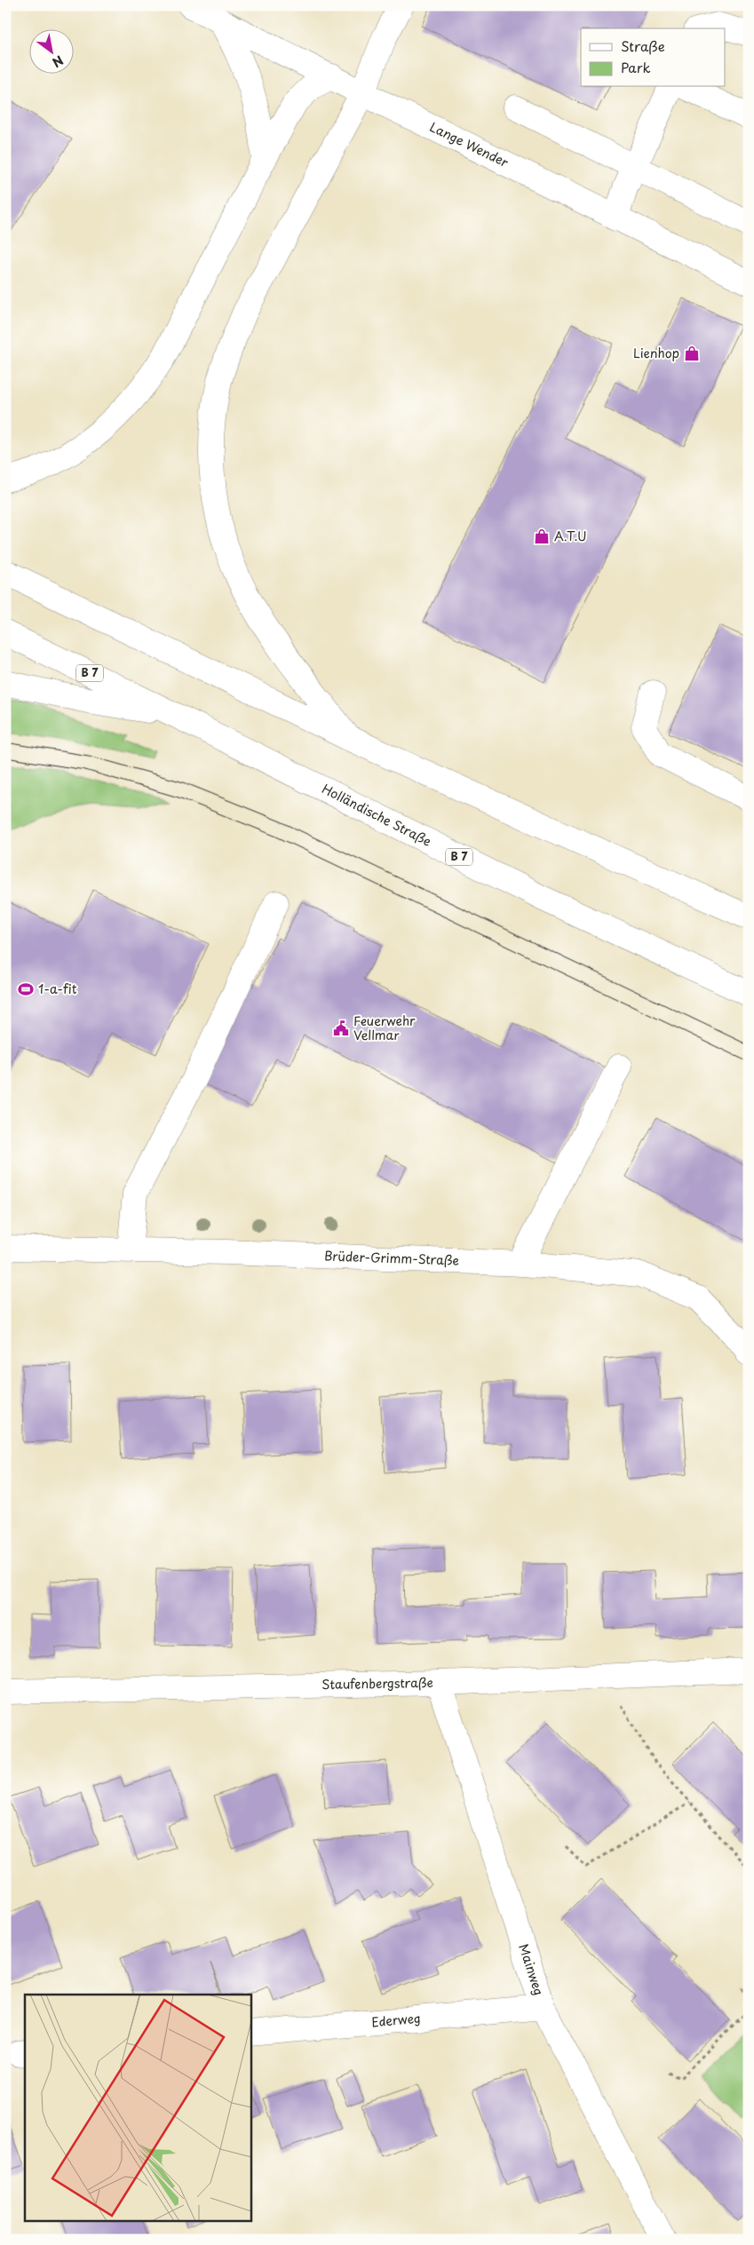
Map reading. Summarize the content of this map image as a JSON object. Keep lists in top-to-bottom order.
{
  "streets": {
    "main road": [
      "Lange Wender",
      "B 7",
      "Holländische Straße",
      "Brüder-Grimm-Straße",
      "Staufenbergstraße",
      "Mainweg",
      "Ederweg"
    ]
  },
  "crossings": [
    ["Staufenbergstraße", "Mainweg"],
    ["Mainweg", "Ederweg"]
  ],
  "places": {
    "shop": ["Lienhop", "A.T.U"],
    "sports": ["1-a-fit"],
    "public building": ["Feuerwehr Vellmar"]
  },
  "legend": ["Straße", "Park"],
  "north": "bottom right"
}
